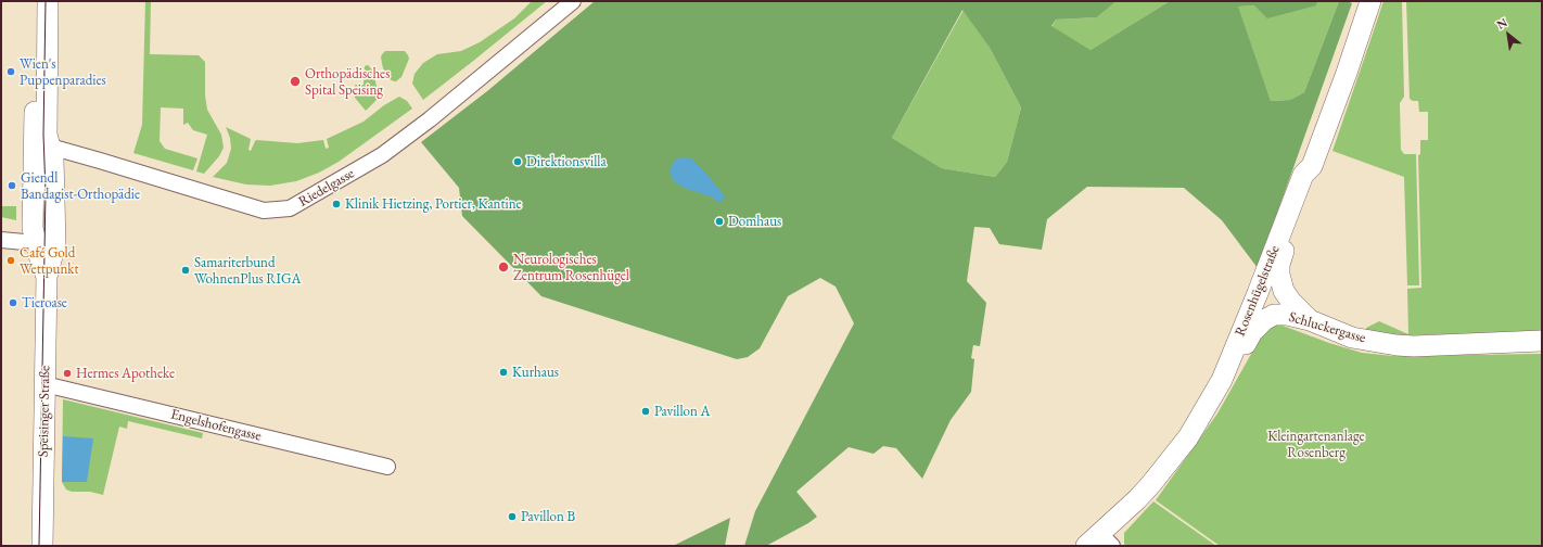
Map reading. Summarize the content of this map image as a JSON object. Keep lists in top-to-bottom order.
{
  "streets": {
    "main road": ["Rosenhügelstraße", "Schluckergasse", "Speisinger Straße"],
    "street": ["Riedelgasse", "Engelshofengasse"]
  },
  "crossings": [
    ["Riedelgasse", "Speisinger Straße"],
    ["Rosenhügelstraße", "Schluckergasse"],
    ["Speisinger Straße", "Engelshofengasse"]
  ],
  "parks": ["Kleingartenanlage Rosenberg"],
  "places": [
    "Wien's Puppenparadies",
    "Orthopädisches Spital Speising",
    "Direktionsvilla",
    "Giendl Bandagist-Orthopädie",
    "Klinik Hietzing, Portier, Kantine",
    "Domhaus",
    "Café Gold Wettpunkt",
    "Neurologisches Zentrum Rosenhügel",
    "Samariterbund WohnenPlus RIGA",
    "Tieroase",
    "Kurhaus",
    "Hermes Apotheke",
    "Pavillon A",
    "Pavillon B"
  ],
  "north": "top left"
}
